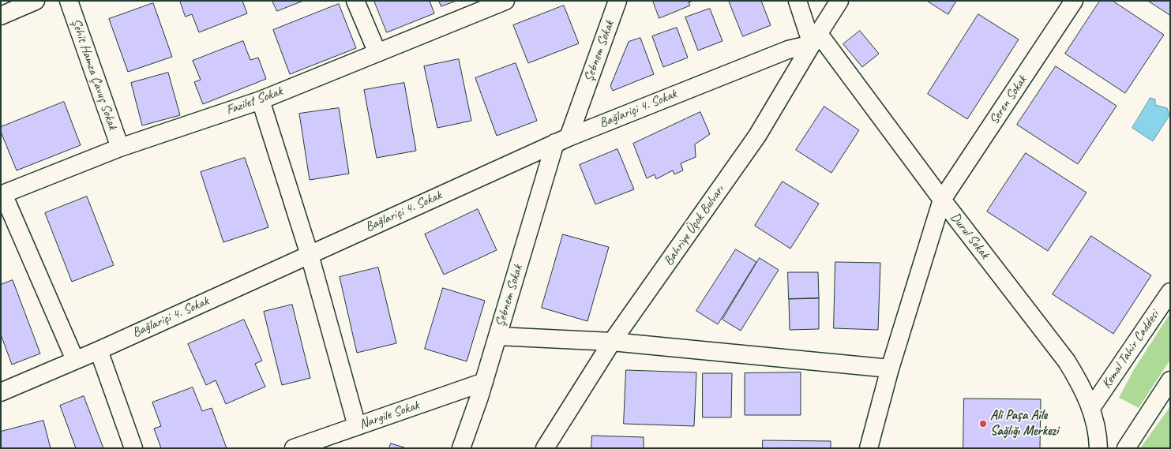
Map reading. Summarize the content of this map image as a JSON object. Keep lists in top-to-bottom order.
{
  "streets": {
    "street": [
      "Şebnem Sokak",
      "Şehit Hamza Çavuş Sokak",
      "Seren Sokak",
      "Fazilet Sokak",
      "Bağlariçi 4. Sokak",
      "Bahriye Üçok Bulvarı",
      "Durul Sokak",
      "Kemal Tahir Caddesi",
      "Nargile Sokak"
    ]
  },
  "crossings": [
    ["Şebnem Sokak", "Bağlariçi 4. Sokak"],
    ["Şebnem Sokak", "Nargile Sokak"],
    ["Şehit Hamza Çavuş Sokak", "Fazilet Sokak"],
    ["Seren Sokak", "Durul Sokak"],
    ["Bağlariçi 4. Sokak", "Bahriye Üçok Bulvarı"],
    ["Bağlariçi 4. Sokak", "Durul Sokak"],
    ["Bahriye Üçok Bulvarı", "Durul Sokak"],
    ["Durul Sokak", "Kemal Tahir Caddesi"]
  ],
  "places": ["Ali Paşa Aile Sağlığı Merkezi"]
}
